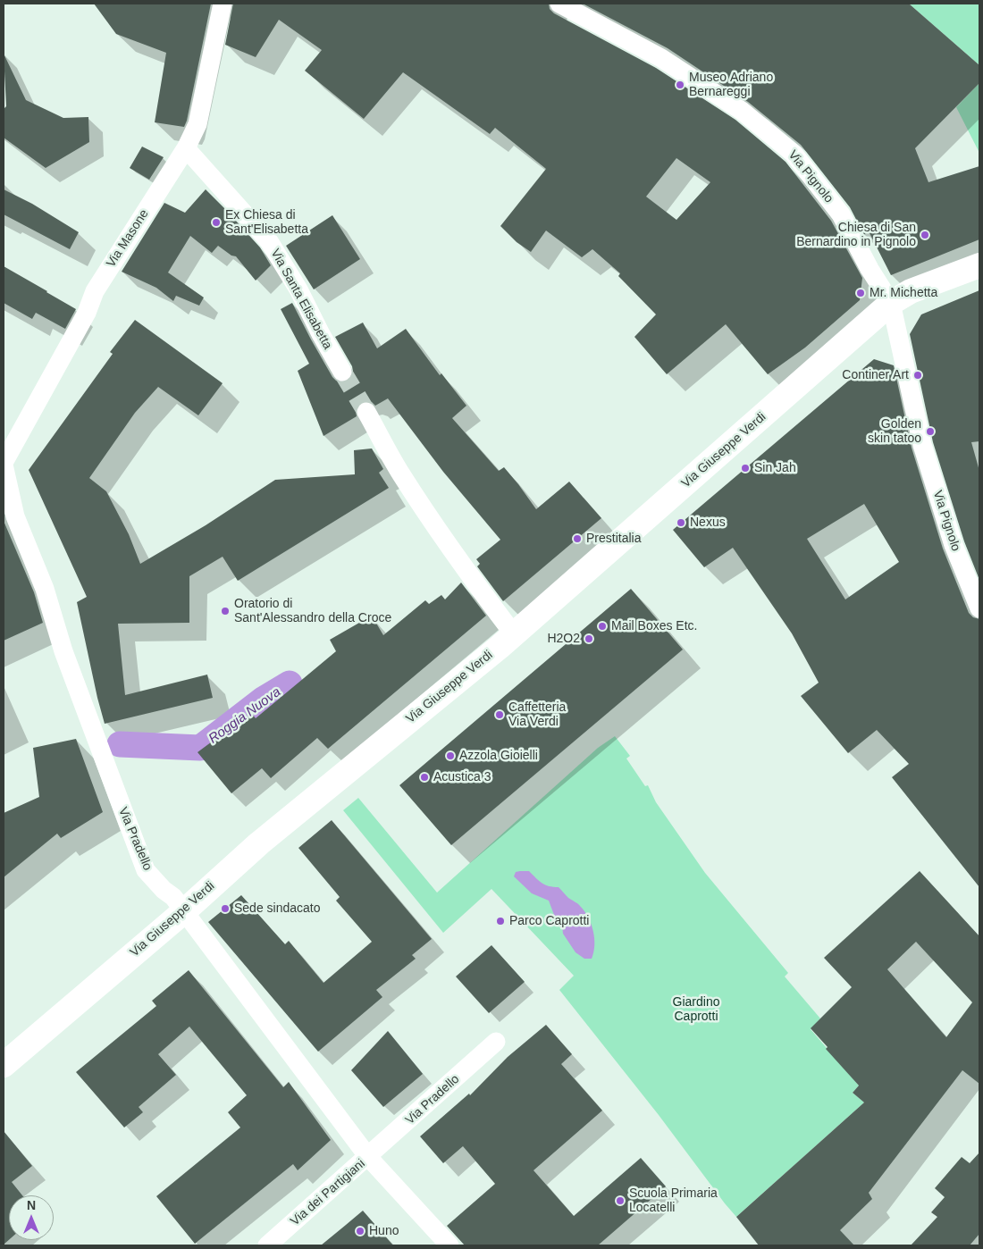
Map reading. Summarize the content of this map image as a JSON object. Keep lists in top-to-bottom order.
{
  "streets": {
    "street": [
      "Via Pignolo",
      "Via Masone",
      "Via Santa Elisabetta",
      "Via Giuseppe Verdi",
      "Via Pradello",
      "Via dei Partigiani"
    ]
  },
  "crossings": [
    ["Via Pignolo", "Via Giuseppe Verdi"],
    ["Via Masone", "Via Santa Elisabetta"],
    ["Via Masone", "Via Pradello"],
    ["Via Giuseppe Verdi", "Via Pradello"],
    ["Via Pradello", "Via dei Partigiani"]
  ],
  "water": ["Roggia Nuova"],
  "parks": ["Giardino Caprotti"],
  "places": [
    "Museo Adriano Bernareggi",
    "Ex Chiesa di Sant'Elisabetta",
    "Chiesa di San Bernardino in Pignolo",
    "Mr. Michetta",
    "Continer Art",
    "Golden skin tatoo",
    "Sin Jah",
    "Nexus",
    "Prestitalia",
    "Oratorio di Sant'Alessandro della Croce",
    "Mail Boxes Etc.",
    "H2O2",
    "Caffetteria Via Verdi",
    "Azzola Gioielli",
    "Acustica 3",
    "Sede sindacato",
    "Parco Caprotti",
    "Scuola Primaria Locatelli",
    "Huno"
  ],
  "north": "top"
}
